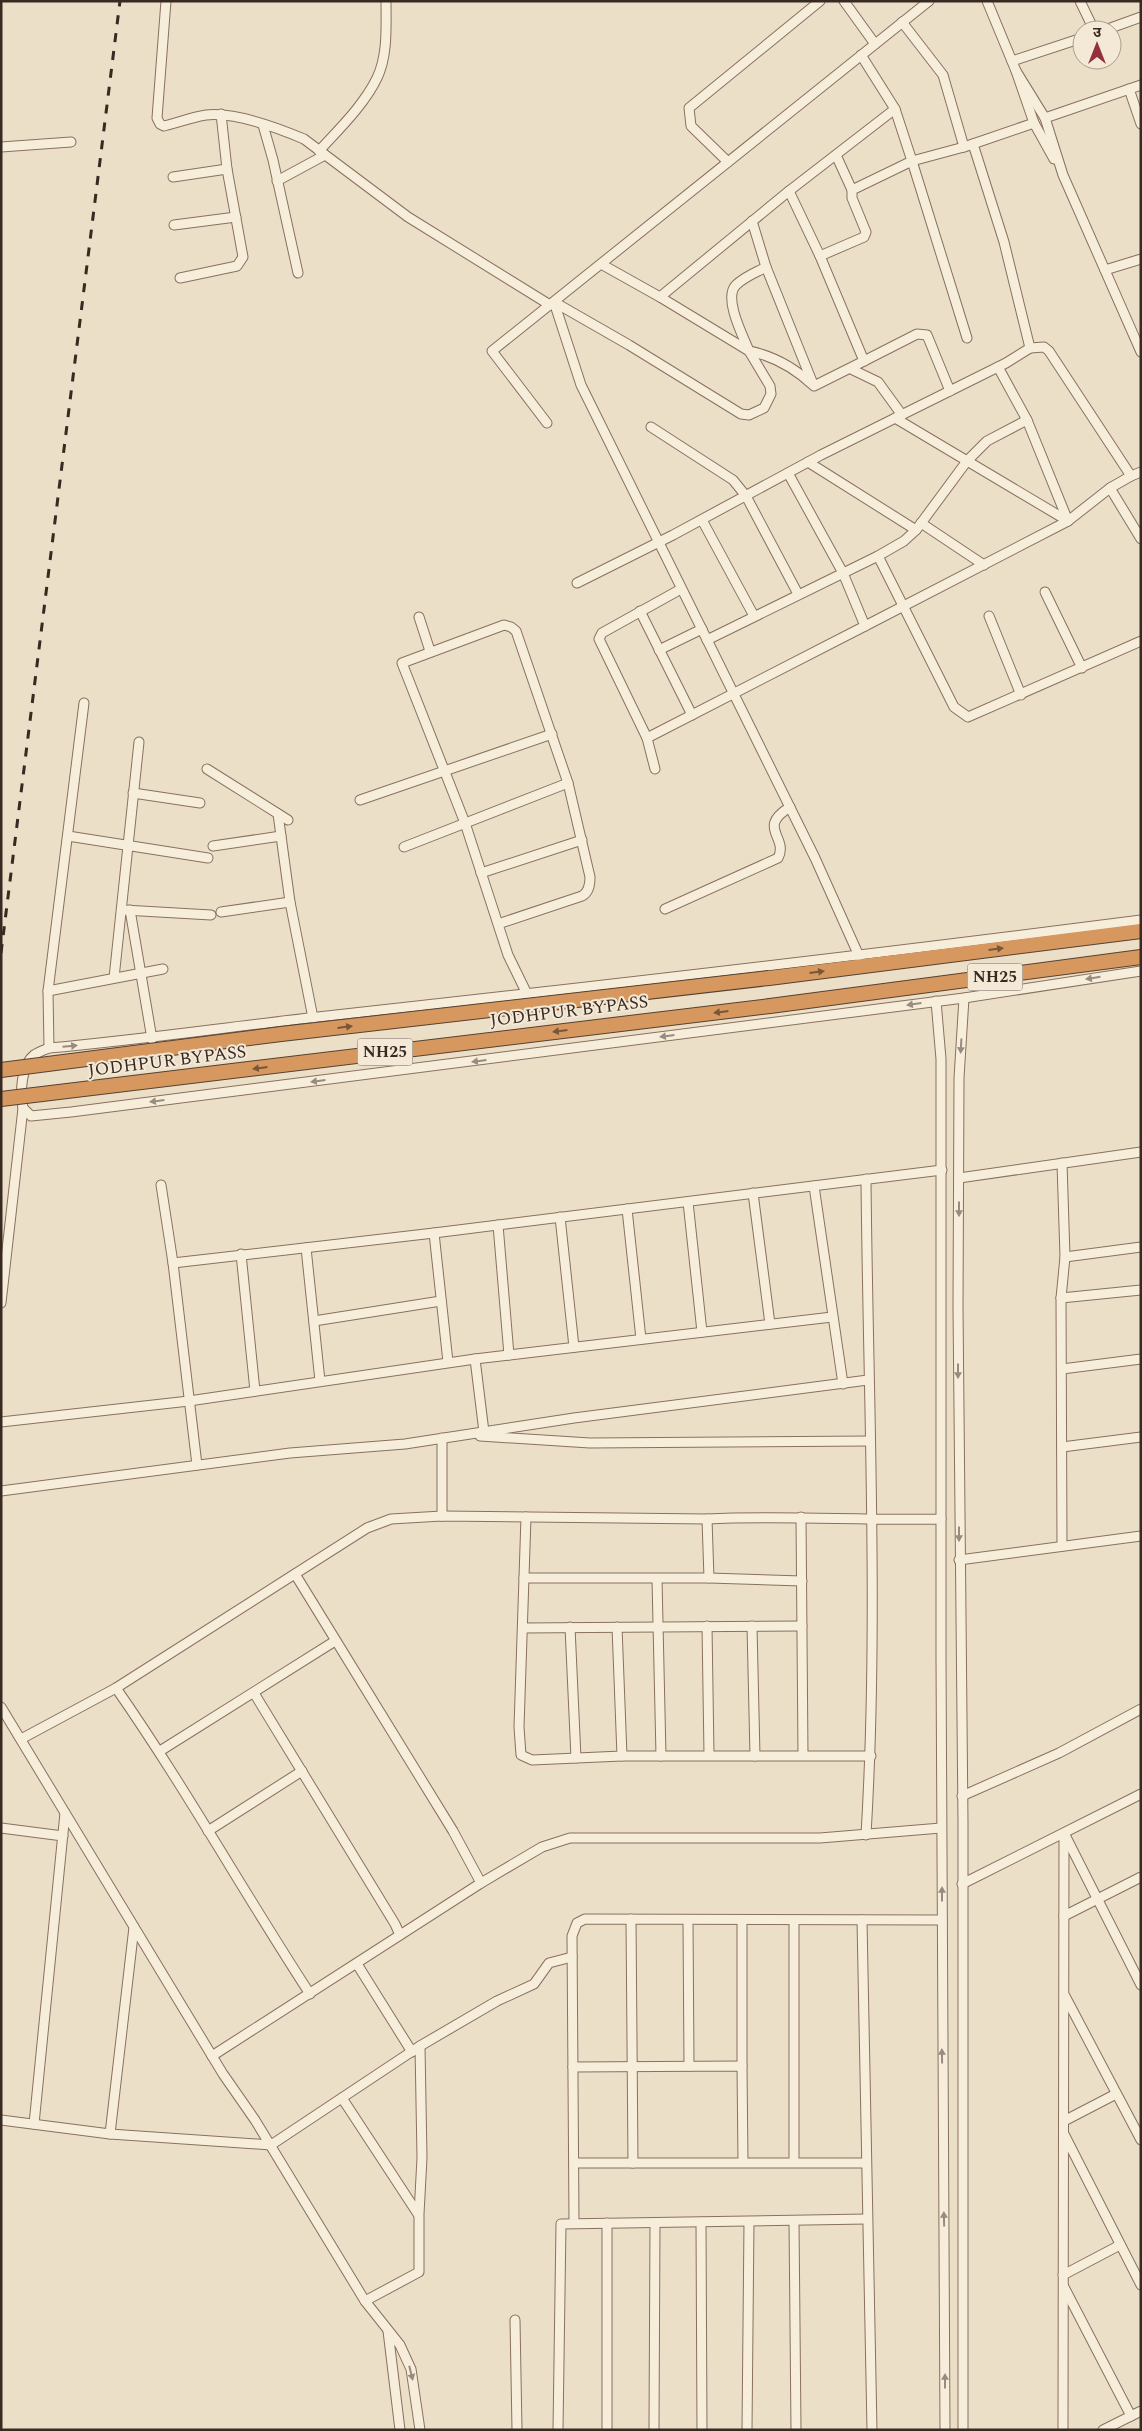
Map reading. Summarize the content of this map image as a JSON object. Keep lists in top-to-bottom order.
{
  "streets": {
    "highway": ["NH25", "JODHPUR BYPASS"]
  },
  "north": "top"
}
